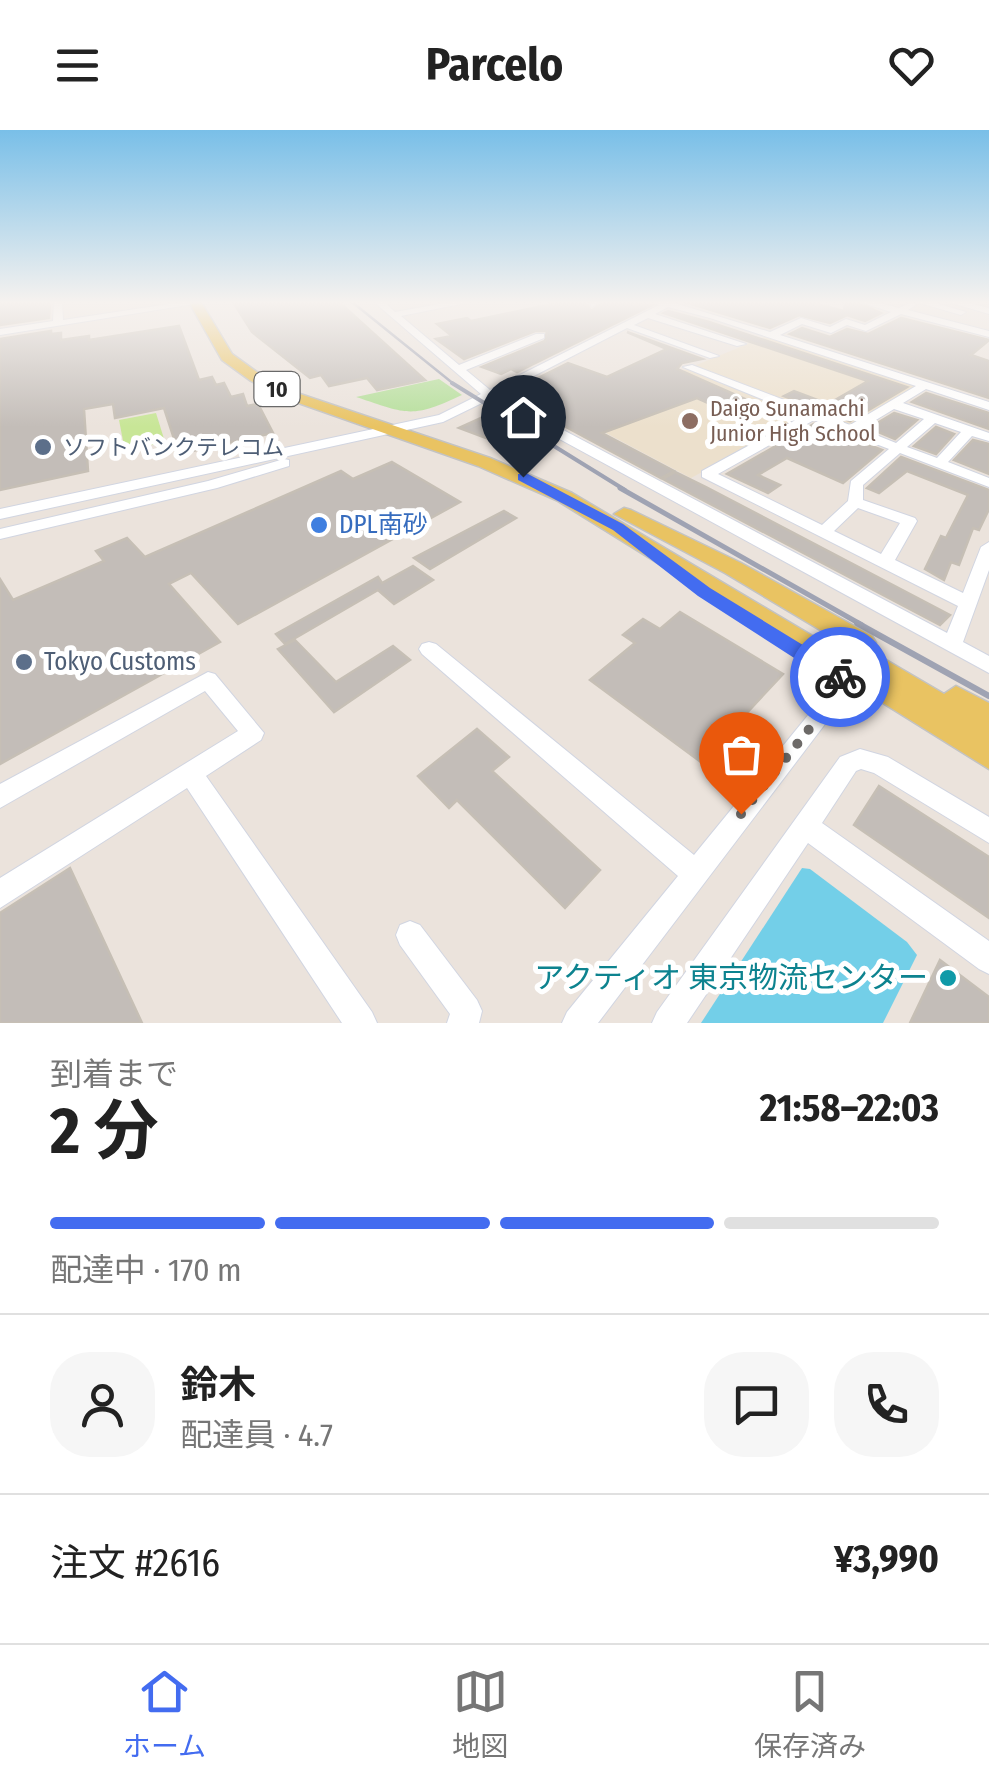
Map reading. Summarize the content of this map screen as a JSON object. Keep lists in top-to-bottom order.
{
  "streets": {
    "main road": ["10"]
  },
  "places": [
    "Daigo Sunamachi Junior High School",
    "ソフトバンクテレコム",
    "DPL南砂",
    "Tokyo Customs",
    "アクティオ 東京物流センター"
  ],
  "page": {
    "header": "Parcelo",
    "heading": ["2 分", "到着まで", "21:58–22:03"],
    "panel": [
      "鈴木",
      "配達員 · 4.7",
      "注文 #2616",
      "¥3,990"
    ],
    "bar": "配達中 · 170 m",
    "tabs": ["ホーム", "地図", "保存済み"]
  }
}
